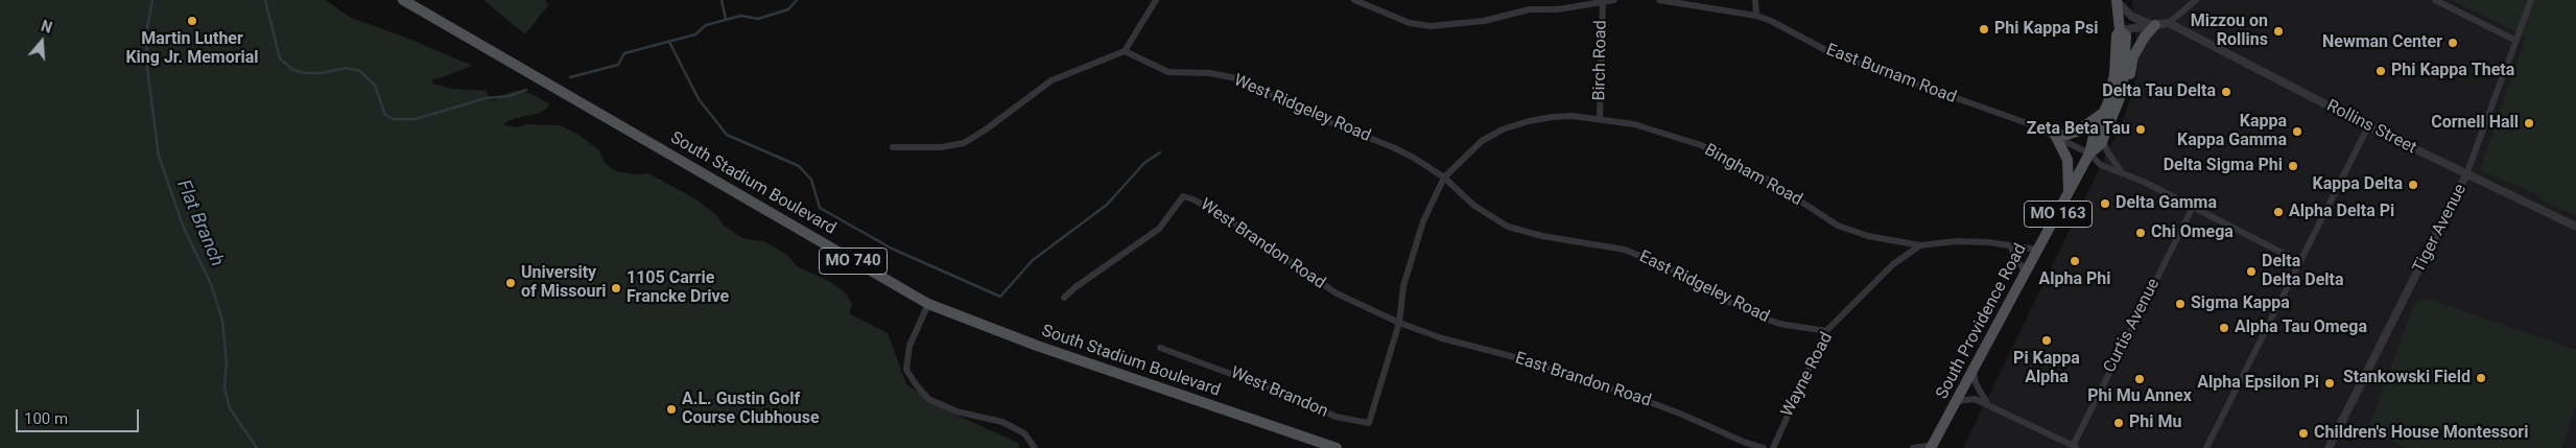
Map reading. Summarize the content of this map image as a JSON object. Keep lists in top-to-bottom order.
{
  "streets": {
    "main road": [
      "South Stadium Boulevard",
      "MO 163",
      "MO 740",
      "South Providence Road"
    ],
    "street": [
      "Birch Road",
      "East Burnam Road",
      "West Ridgeley Road",
      "Rollins Street",
      "Bingham Road",
      "Tiger Avenue",
      "West Brandon Road",
      "East Ridgeley Road",
      "Curtis Avenue",
      "Wayne Road",
      "East Brandon Road",
      "West Brandon"
    ]
  },
  "crossings": [
    ["Birch Road", "Bingham Road"],
    ["East Burnam Road", "South Providence Road"],
    ["East Burnam Road", "Curtis Avenue"],
    ["West Ridgeley Road", "Bingham Road"],
    ["West Ridgeley Road", "East Ridgeley Road"],
    ["Rollins Street", "Tiger Avenue"],
    ["Bingham Road", "West Brandon Road"],
    ["Bingham Road", "East Ridgeley Road"],
    ["Bingham Road", "South Providence Road"],
    ["Bingham Road", "Wayne Road"],
    ["Bingham Road", "East Brandon Road"],
    ["Bingham Road", "West Brandon"],
    ["West Brandon Road", "East Brandon Road"],
    ["East Ridgeley Road", "Wayne Road"]
  ],
  "water": ["Flat Branch"],
  "places": [
    "Martin Luther King Jr. Memorial",
    "Phi Kappa Psi",
    "Mizzou on Rollins",
    "Newman Center",
    "Phi Kappa Theta",
    "Delta Tau Delta",
    "Cornell Hall",
    "Zeta Beta Tau",
    "Kappa Kappa Gamma",
    "Delta Sigma Phi",
    "Kappa Delta",
    "Delta Gamma",
    "Alpha Delta Pi",
    "Chi Omega",
    "Alpha Phi",
    "Delta Delta Delta",
    "University of Missouri",
    "1105 Carrie Francke Drive",
    "Sigma Kappa",
    "Alpha Tau Omega",
    "Pi Kappa Alpha",
    "Stankowski Field",
    "Phi Mu Annex",
    "Alpha Epsilon Pi",
    "A.L. Gustin Golf Course Clubhouse",
    "Phi Mu",
    "Children's House Montessori"
  ],
  "scale_bar": "100 m",
  "north": "top"
}
